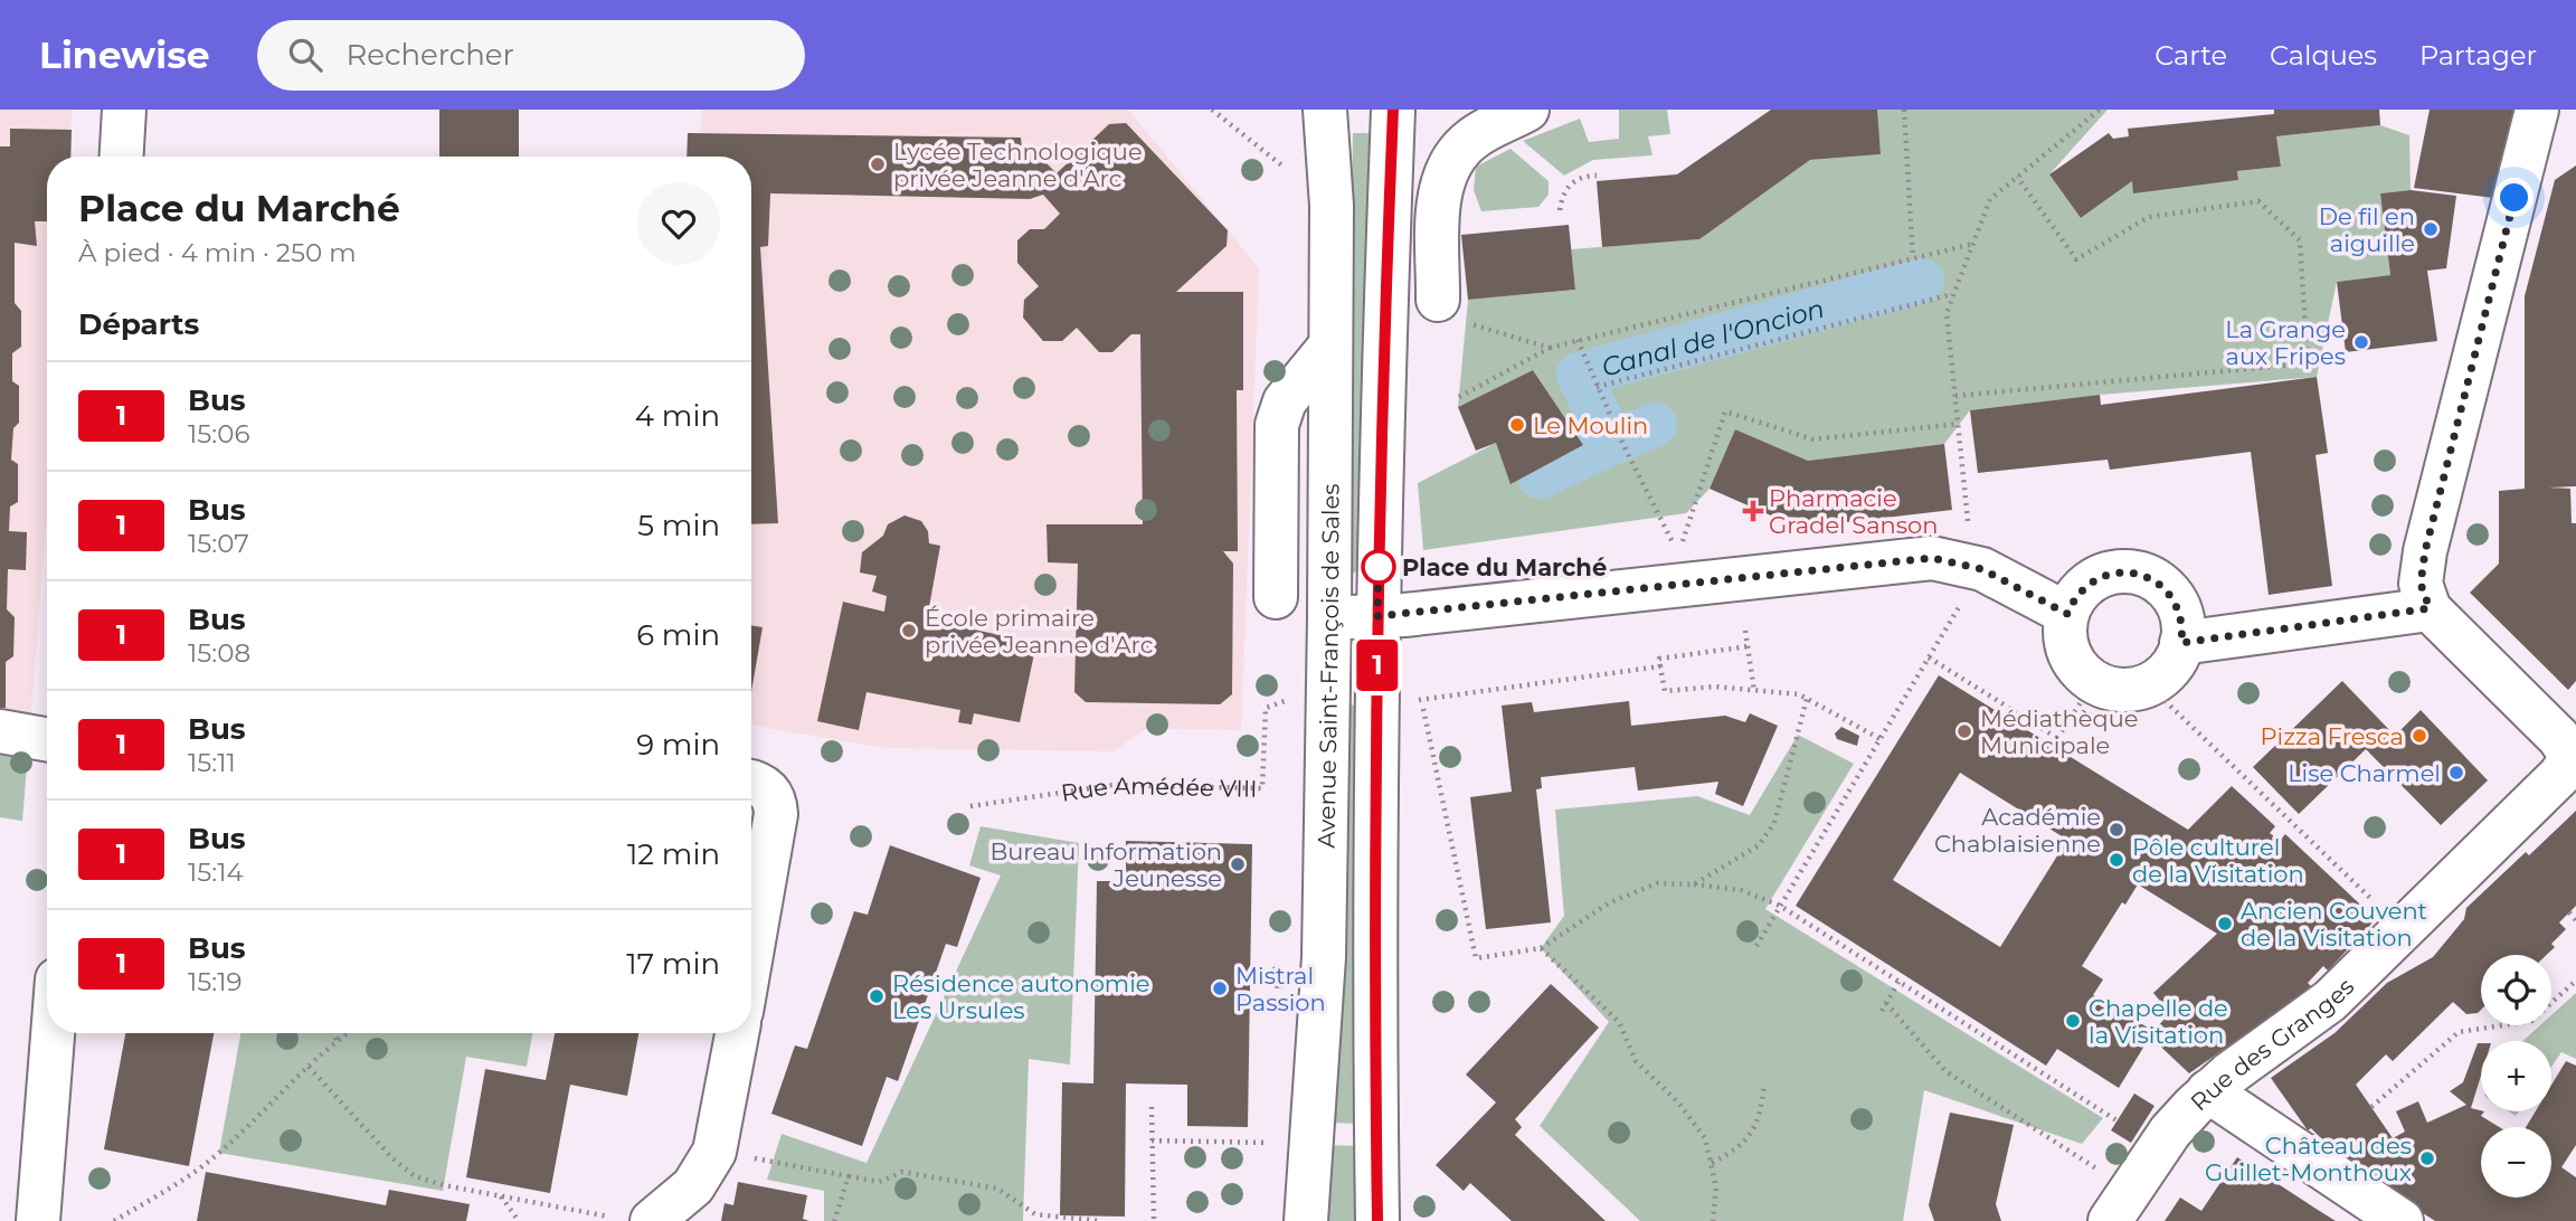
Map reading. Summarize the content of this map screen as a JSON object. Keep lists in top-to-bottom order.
{
  "streets": {
    "street": ["Avenue Saint-François de Sales", "Rue des Granges"],
    "path": ["Rue Amédée VIII"]
  },
  "water": ["Canal de l'Oncion"],
  "places": {
    "other": [
      "Lycée Technologique privée Jeanne d'Arc",
      "De fil en aiguille",
      "La Grange aux Fripes",
      "Le Moulin",
      "Place du Marché",
      "École primaire privée Jeanne d'Arc",
      "Médiathèque Municipale",
      "Pizza Fresca",
      "Lise Charmel",
      "Académie Chablaisienne",
      "Pôle culturel de la Visitation",
      "Bureau Information Jeunesse",
      "Ancien Couvent de la Visitation",
      "Mistral Passion",
      "Résidence autonomie Les Ursules",
      "Chapelle de la Visitation",
      "Château des Guillet-Monthoux"
    ],
    "health": ["Pharmacie Gradel Sanson"]
  },
  "lines": ["bus line 1"],
  "page": {
    "header": "Linewise",
    "search": "Rechercher",
    "nav": ["Carte", "Calques", "Partager"],
    "on_map": "1",
    "heading": [
      ["Place du Marché", "À pied · 4 min · 250 m"],
      "Départs"
    ],
    "list": [
      {
        "mark": "1",
        "name": "Bus",
        "note": "15:06",
        "value": "4 min"
      },
      {
        "mark": "1",
        "name": "Bus",
        "note": "15:07",
        "value": "5 min"
      },
      {
        "mark": "1",
        "name": "Bus",
        "note": "15:08",
        "value": "6 min"
      },
      {
        "mark": "1",
        "name": "Bus",
        "note": "15:11",
        "value": "9 min"
      },
      {
        "mark": "1",
        "name": "Bus",
        "note": "15:14",
        "value": "12 min"
      },
      {
        "mark": "1",
        "name": "Bus",
        "note": "15:19",
        "value": "17 min"
      }
    ],
    "map_buttons": ["+", "−"]
  }
}
